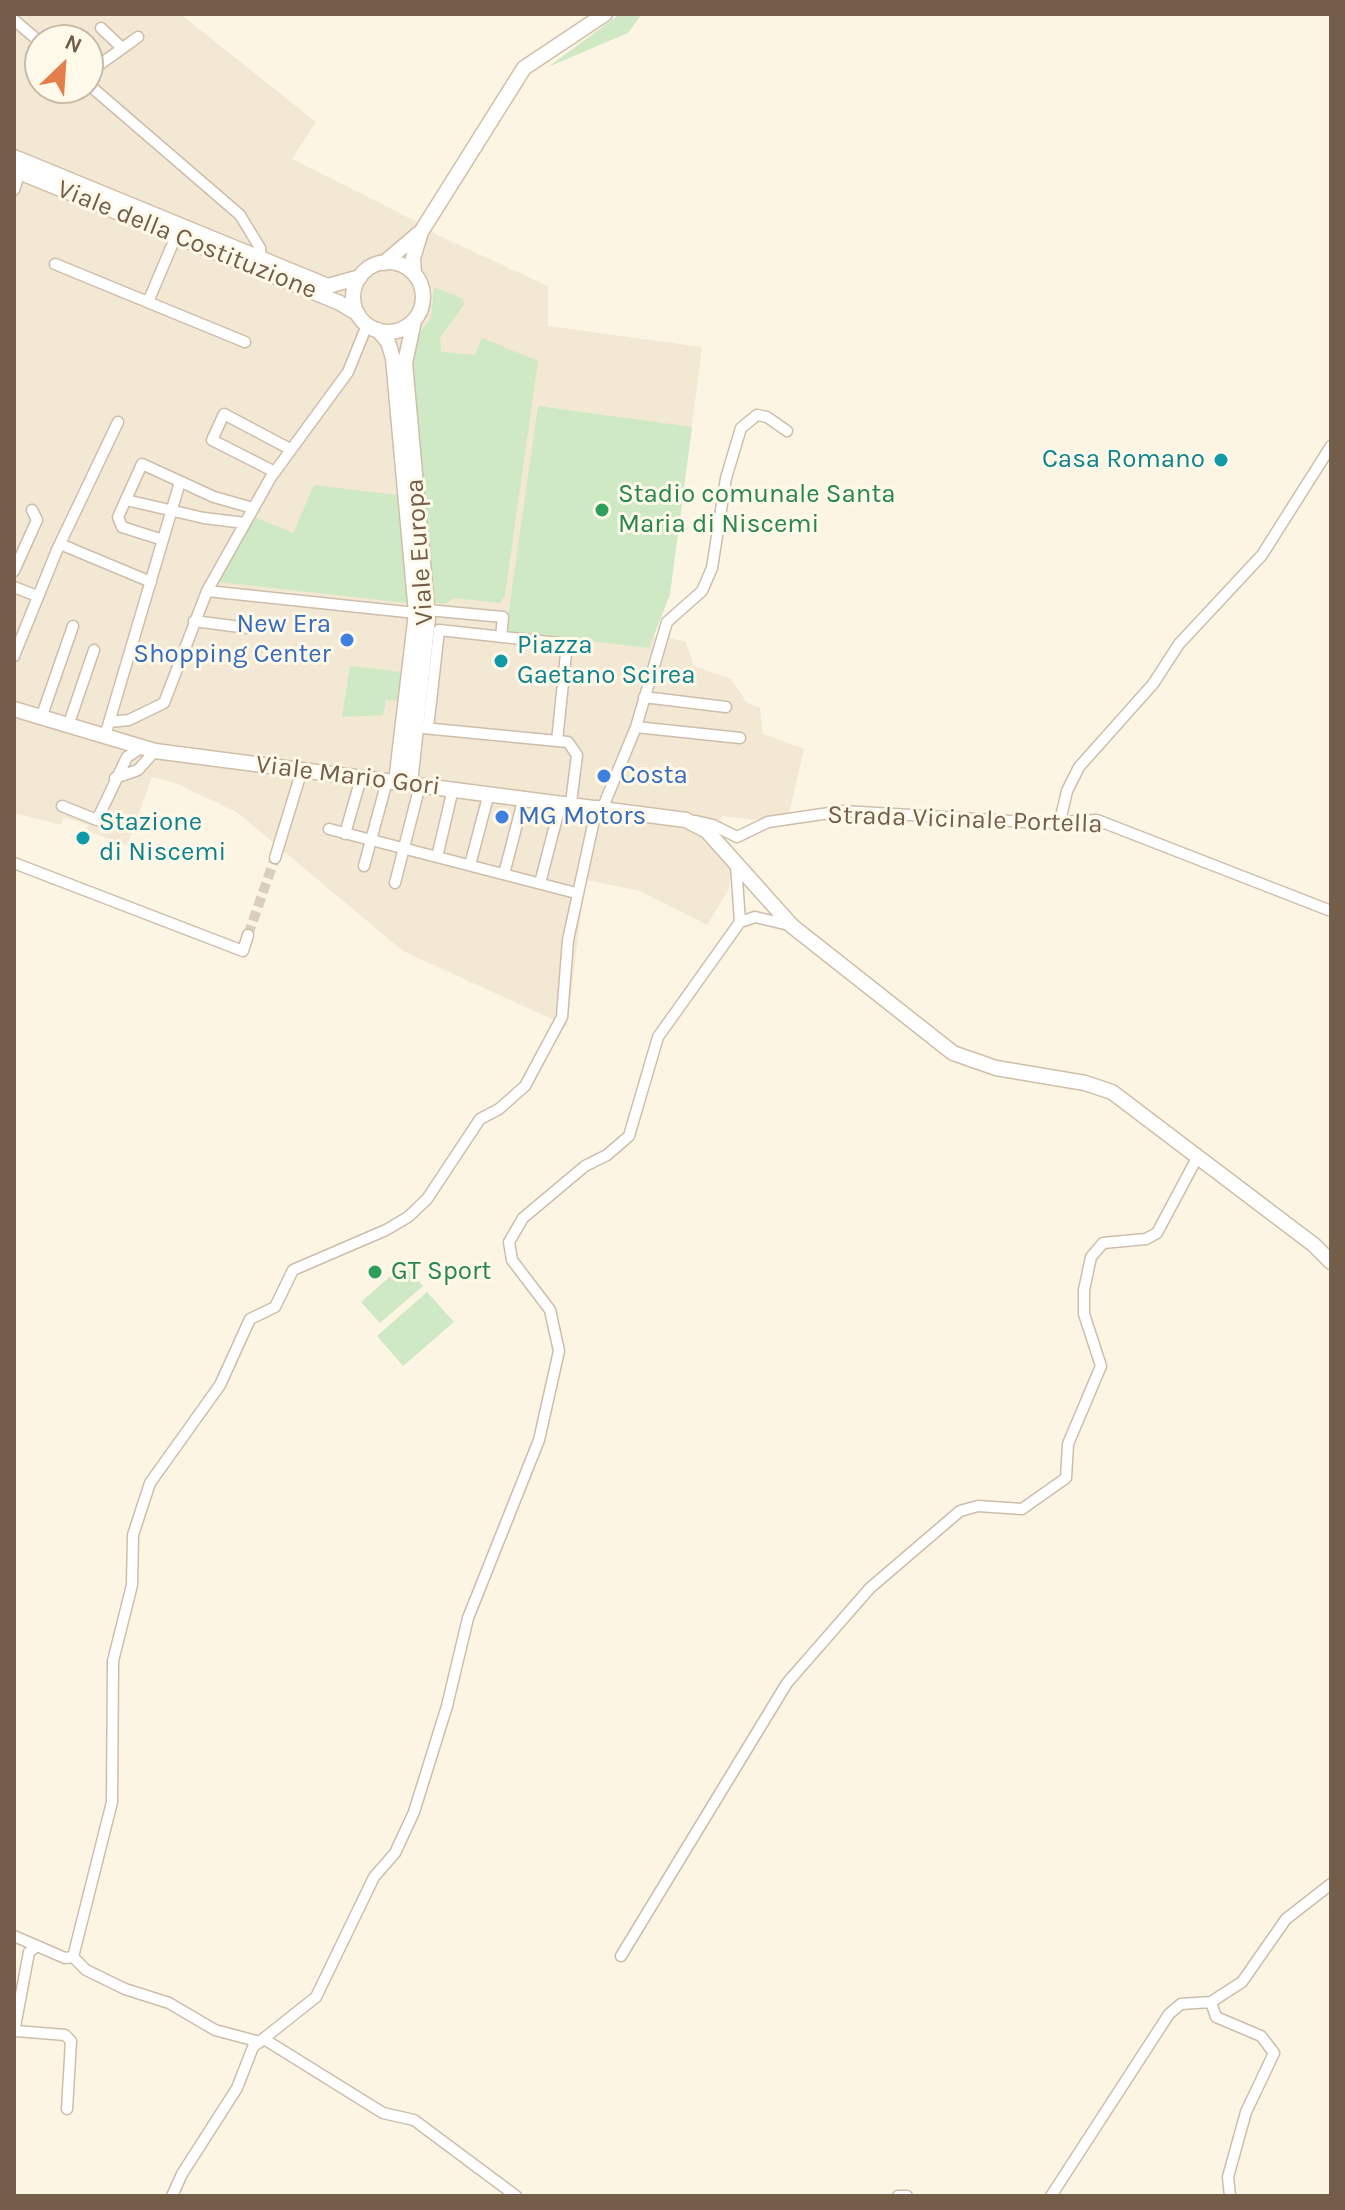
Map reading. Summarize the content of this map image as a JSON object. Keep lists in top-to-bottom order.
{
  "streets": {
    "street": [
      "Viale della Costituzione",
      "Viale Europa",
      "Viale Mario Gori",
      "Strada Vicinale Portella"
    ]
  },
  "crossings": [
    ["Viale della Costituzione", "Viale Europa"],
    ["Viale Europa", "Viale Mario Gori"],
    ["Viale Mario Gori", "Strada Vicinale Portella"]
  ],
  "places": [
    "Casa Romano",
    "Stadio comunale Santa Maria di Niscemi",
    "New Era Shopping Center",
    "Piazza Gaetano Scirea",
    "Costa",
    "MG Motors",
    "Stazione di Niscemi",
    "GT Sport"
  ],
  "north": "top right"
}
